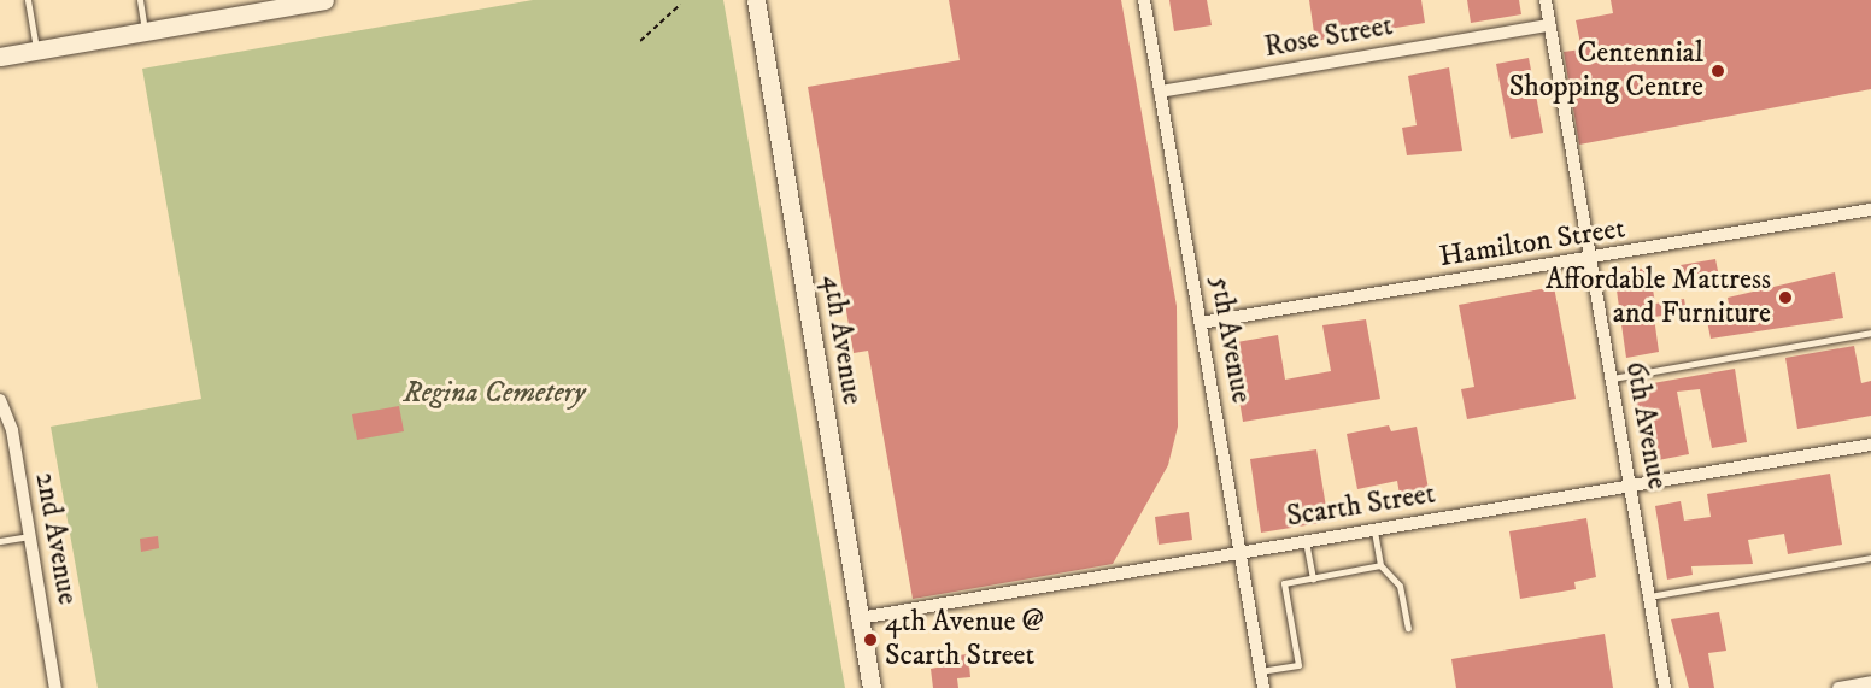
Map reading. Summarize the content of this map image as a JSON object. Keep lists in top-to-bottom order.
{
  "streets": {
    "main road": ["4th Avenue"],
    "street": [
      "Rose Street",
      "Hamilton Street",
      "5th Avenue",
      "6th Avenue",
      "Scarth Street",
      "2nd Avenue"
    ]
  },
  "crossings": [
    ["Rose Street", "5th Avenue"],
    ["Rose Street", "6th Avenue"],
    ["Hamilton Street", "5th Avenue"],
    ["Hamilton Street", "6th Avenue"],
    ["4th Avenue", "Scarth Street"],
    ["5th Avenue", "Scarth Street"],
    ["6th Avenue", "Scarth Street"]
  ],
  "parks": ["Regina Cemetery"],
  "places": ["Centennial Shopping Centre", "Affordable Mattress and Furniture", "4th Avenue @ Scarth Street"]
}
